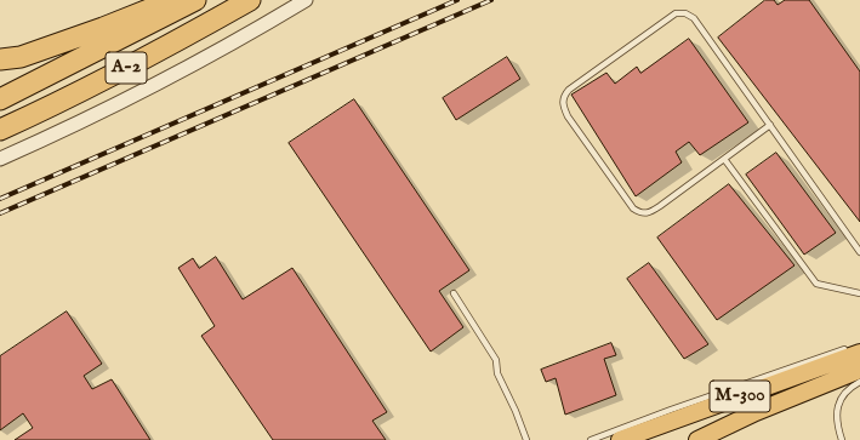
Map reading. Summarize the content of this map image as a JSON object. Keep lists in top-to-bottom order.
{
  "streets": {
    "highway": ["A-2"],
    "main road": ["M-300"]
  }
}
